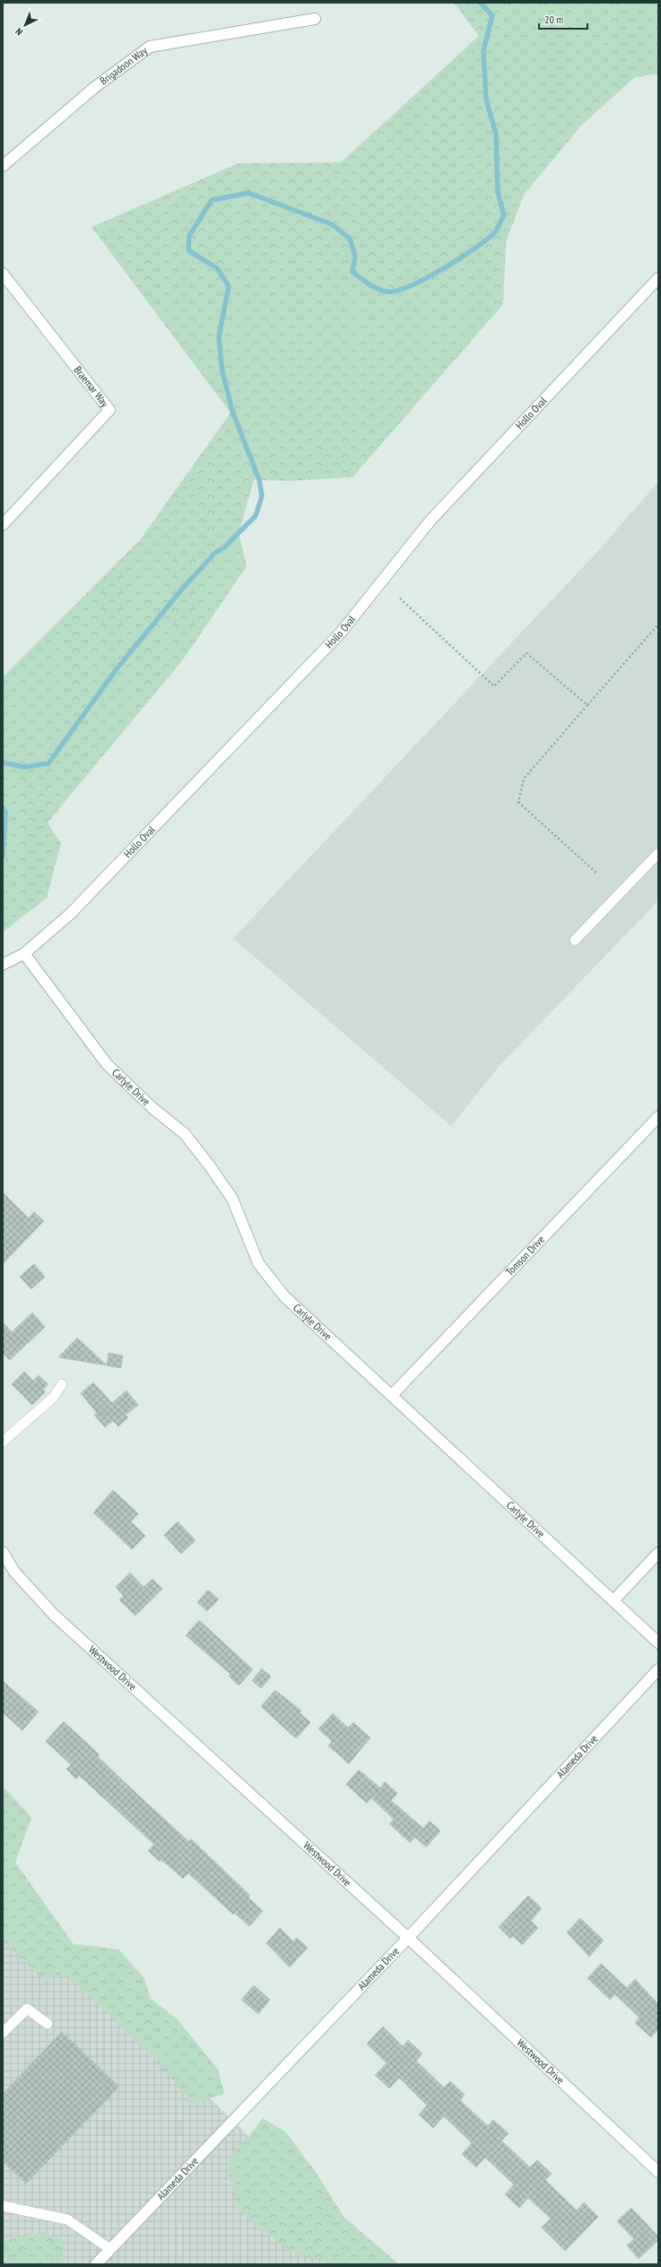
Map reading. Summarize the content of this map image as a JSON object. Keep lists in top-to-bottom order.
{
  "streets": {
    "street": [
      "Brigadoon Way",
      "Braemar Way",
      "Hollo Oval",
      "Carlyle Drive",
      "Tomson Drive",
      "Westwood Drive",
      "Alameda Drive"
    ]
  },
  "crossings": [
    ["Hollo Oval", "Carlyle Drive"],
    ["Carlyle Drive", "Tomson Drive"],
    ["Westwood Drive", "Alameda Drive"]
  ],
  "scale_bar": "20 m",
  "north": "bottom left"
}
